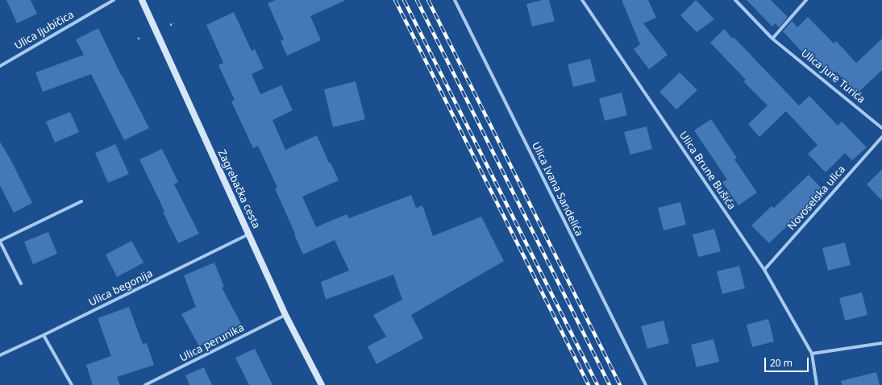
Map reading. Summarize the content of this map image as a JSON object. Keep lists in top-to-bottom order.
{
  "streets": {
    "main road": ["Zagrebačka cesta"],
    "street": [
      "Ulica ljubičica",
      "Ulica Jure Turića",
      "Ulica Brune Bušića",
      "Ulica Ivana Sandelića",
      "Novoselska ulica",
      "Ulica begonija",
      "Ulica perunika"
    ]
  },
  "crossings": [
    ["Ulica Brune Bušića", "Novoselska ulica"],
    ["Zagrebačka cesta", "Ulica begonija"],
    ["Zagrebačka cesta", "Ulica perunika"]
  ],
  "scale_bar": "20 m"
}
